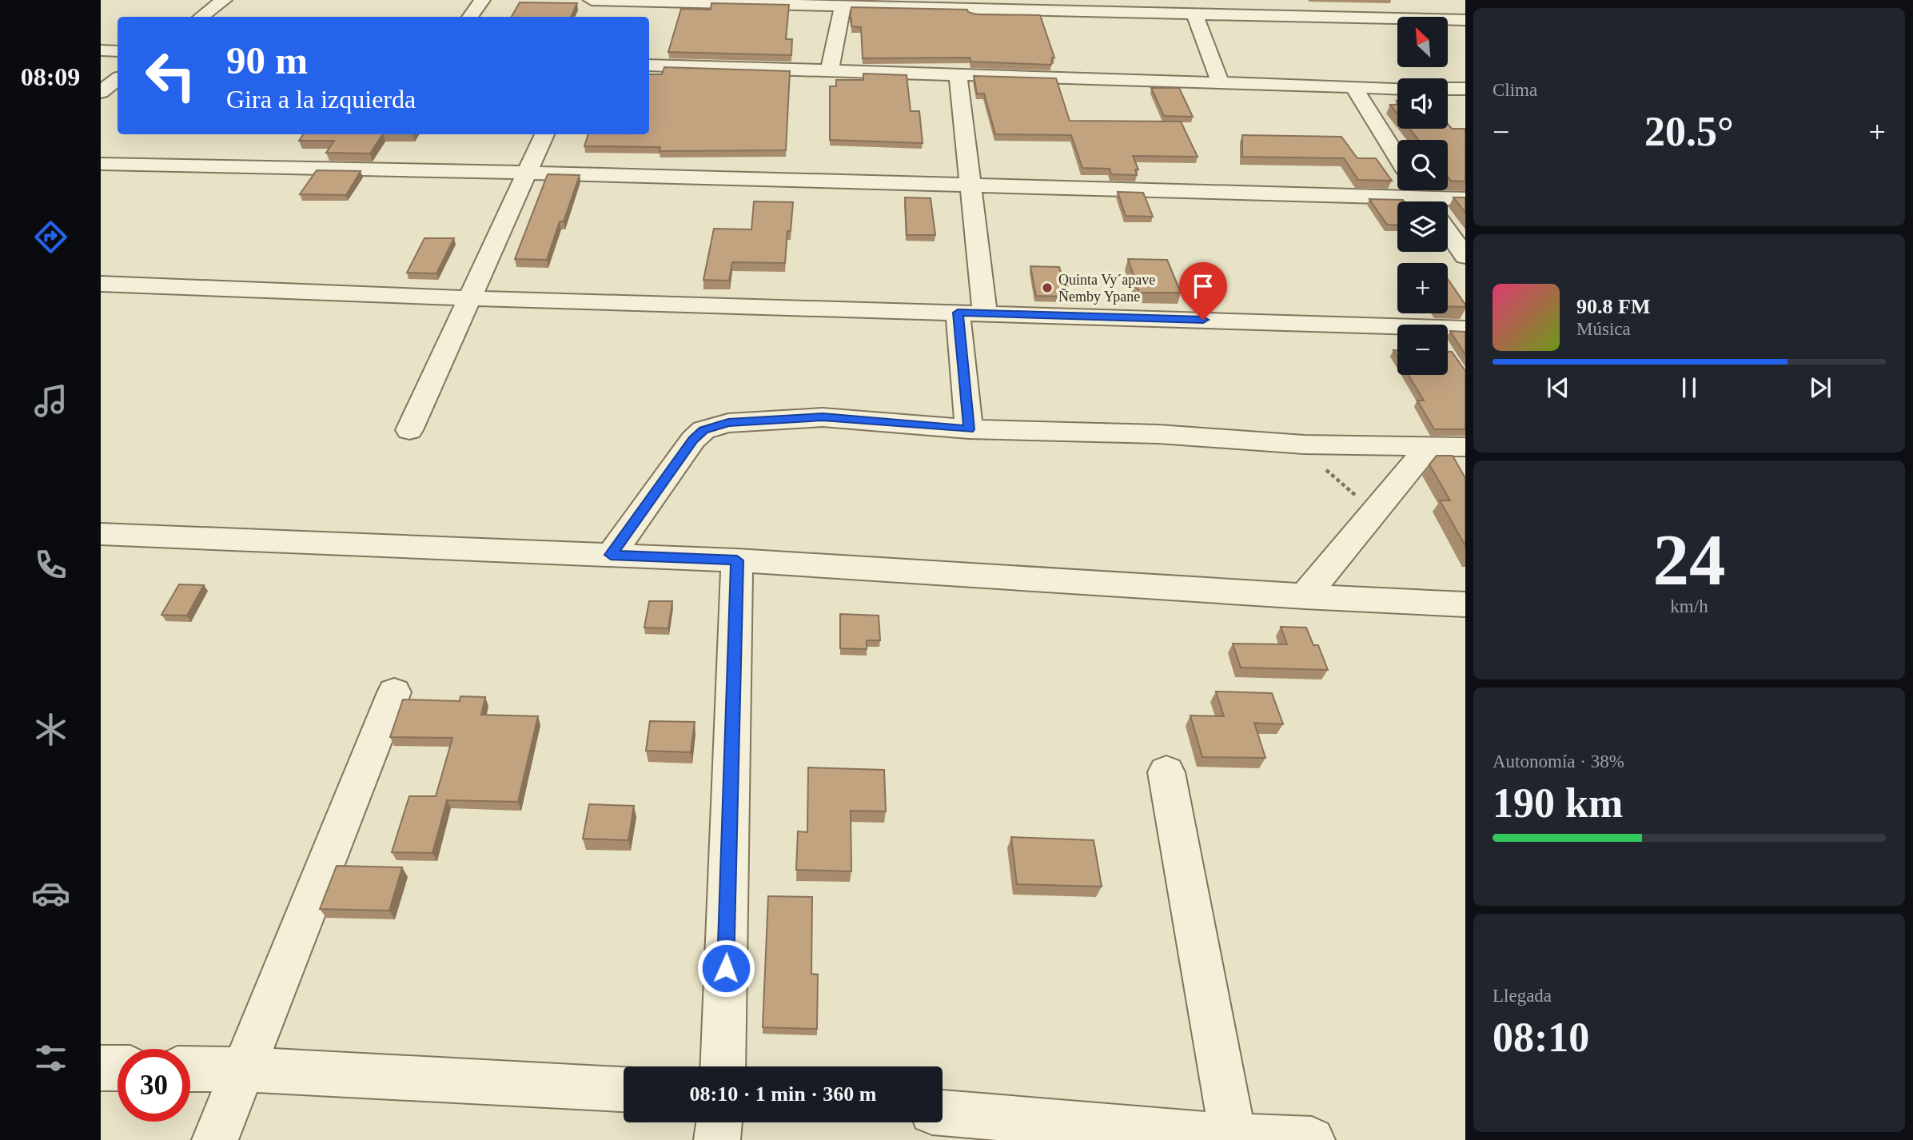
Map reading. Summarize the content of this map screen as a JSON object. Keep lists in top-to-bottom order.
{
  "places": ["Quinta Vy´apave Ñemby Ypane"],
  "north": "top left",
  "page": {
    "tabs": "08:09",
    "tile": [
      "Clima",
      ["24", "km/h"],
      ["Autonomía · 38%", "190 km"],
      ["Llegada", "08:10"]
    ],
    "map_buttons": ["+", "−"],
    "turn": ["90 m", "Gira a la izquierda"],
    "heat": ["−", "20.5°", "+"],
    "song": ["90.8 FM", "Música"],
    "limit": "30",
    "trip": "08:10 · 1 min · 360 m"
  }
}
